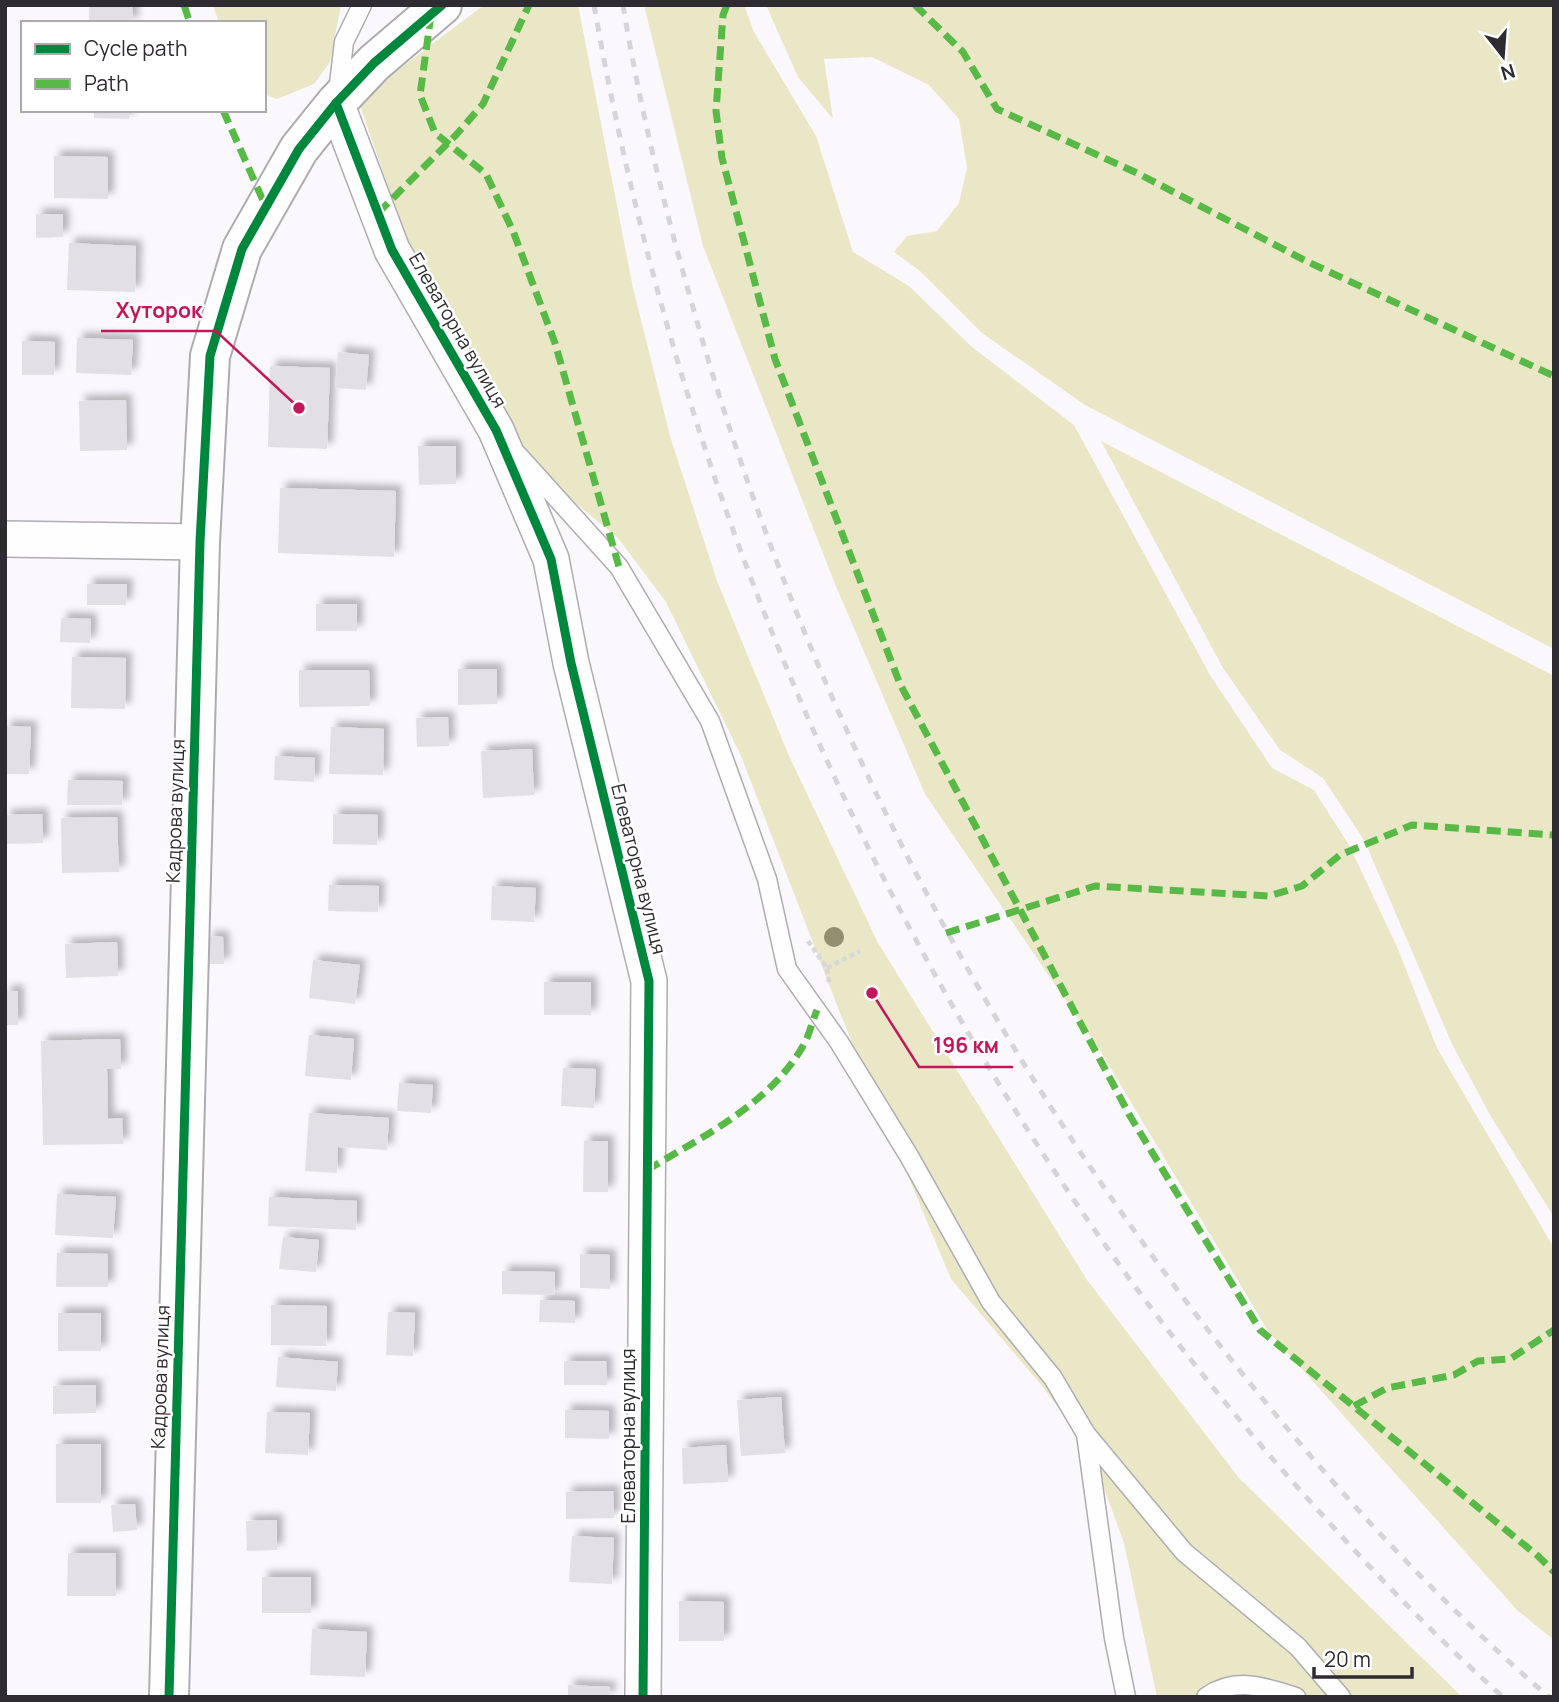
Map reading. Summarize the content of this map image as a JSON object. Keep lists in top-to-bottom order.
{
  "streets": {
    "street": ["Елеваторна вулиця", "Кадрова вулиця"]
  },
  "crossings": [
    ["Елеваторна вулиця", "Кадрова вулиця"]
  ],
  "places": ["Хуторок", "196 км"],
  "legend": ["Cycle path", "Path"],
  "scale_bar": "20 m",
  "north": "bottom"
}
